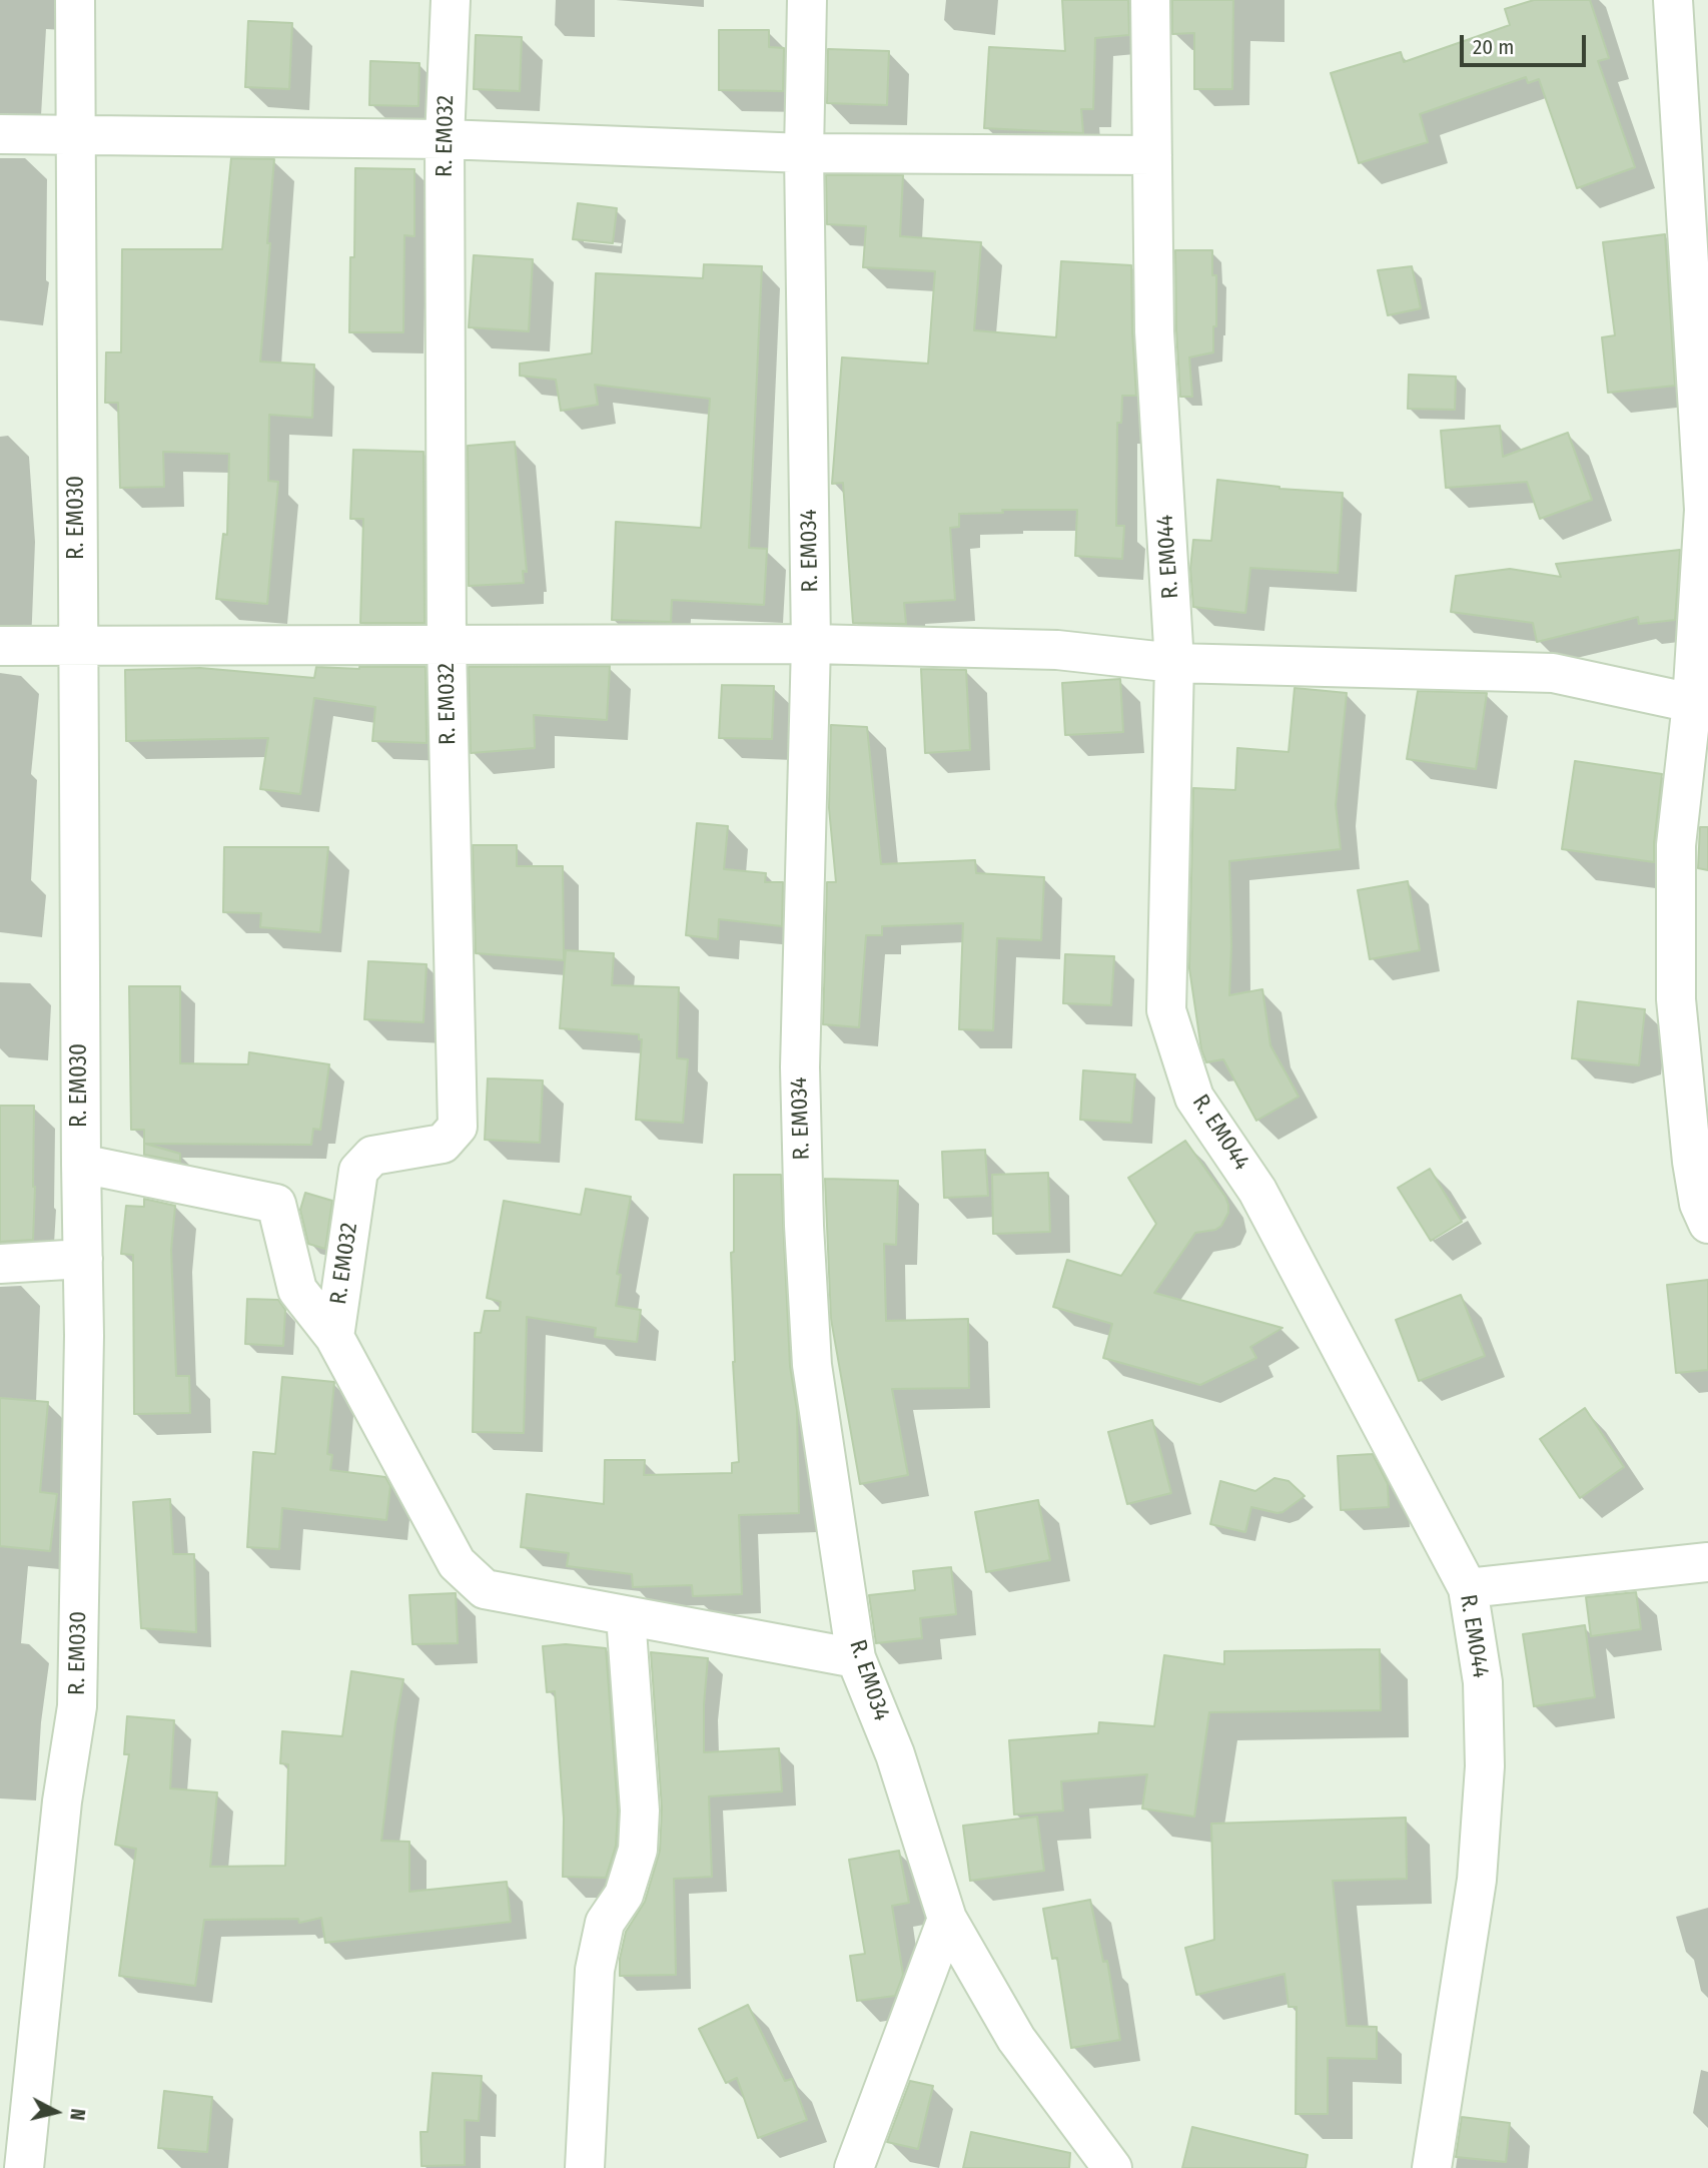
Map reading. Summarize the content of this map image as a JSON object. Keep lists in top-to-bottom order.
{
  "streets": {
    "street": [
      "R. EM032",
      "R. EM030",
      "R. EM034",
      "R. EM044"
    ]
  },
  "scale_bar": "20 m",
  "north": "right"
}
